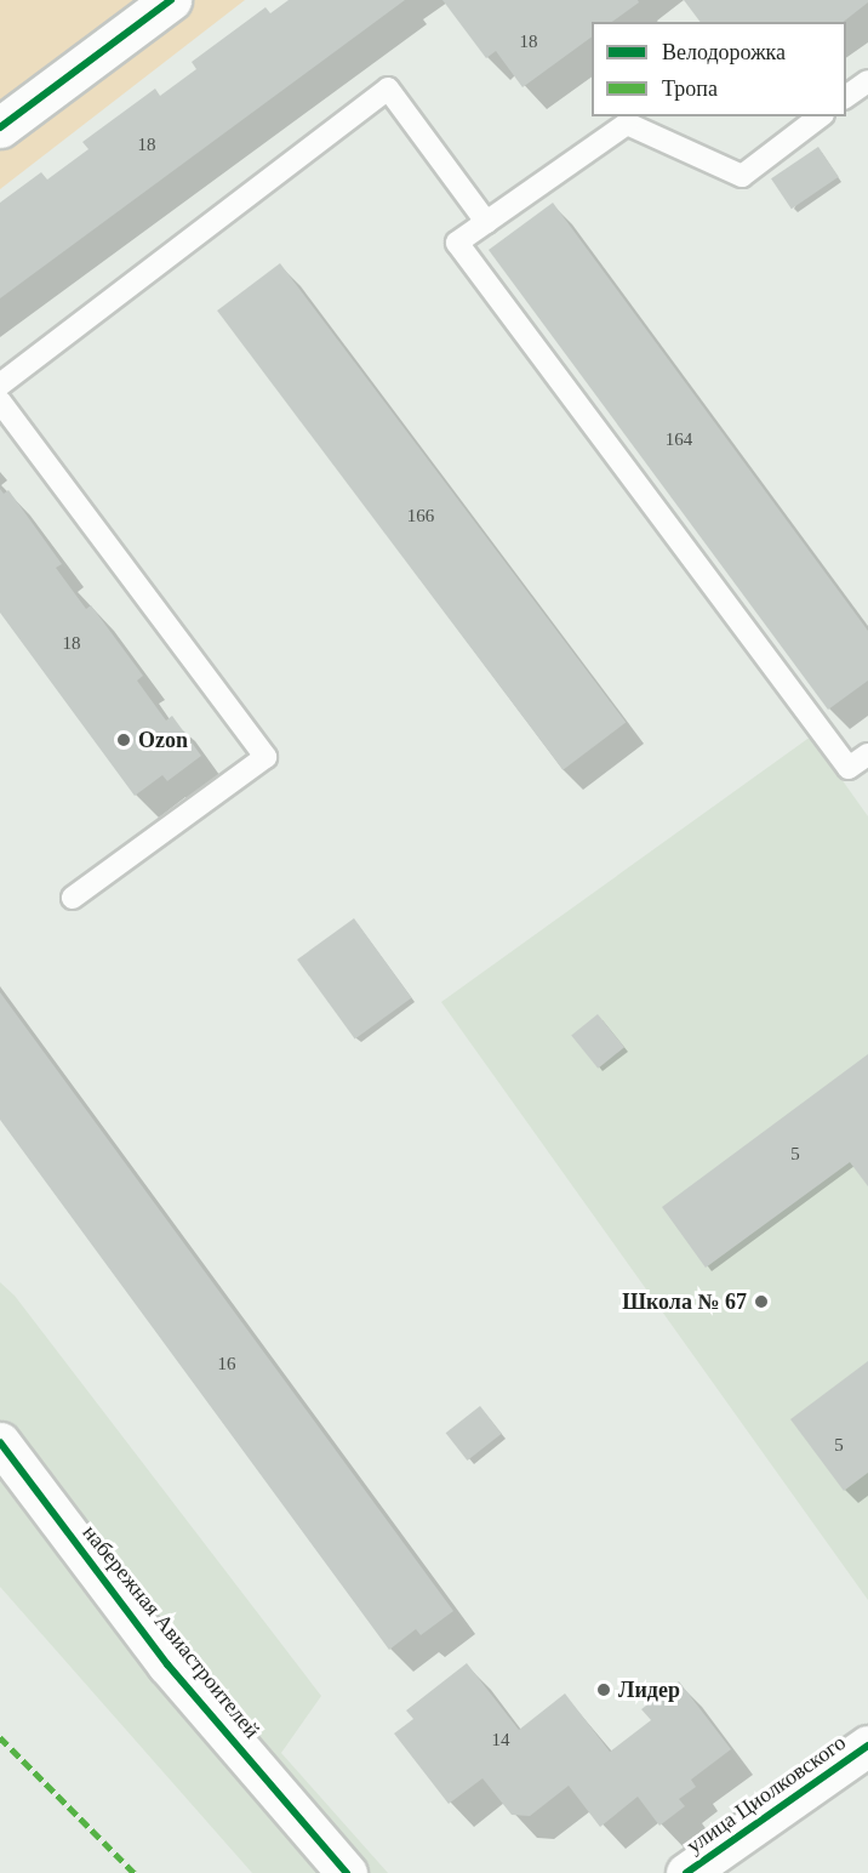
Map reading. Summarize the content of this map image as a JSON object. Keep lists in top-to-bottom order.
{
  "streets": {
    "street": ["набережная Авиастроителей", "улица Циолковского"]
  },
  "places": ["Ozon", "Школа № 67", "Лидер"],
  "house_numbers": [
    "18",
    "18",
    "164",
    "166",
    "18",
    "5",
    "16",
    "5",
    "14"
  ],
  "legend": ["Велодорожка", "Тропа"]
}
